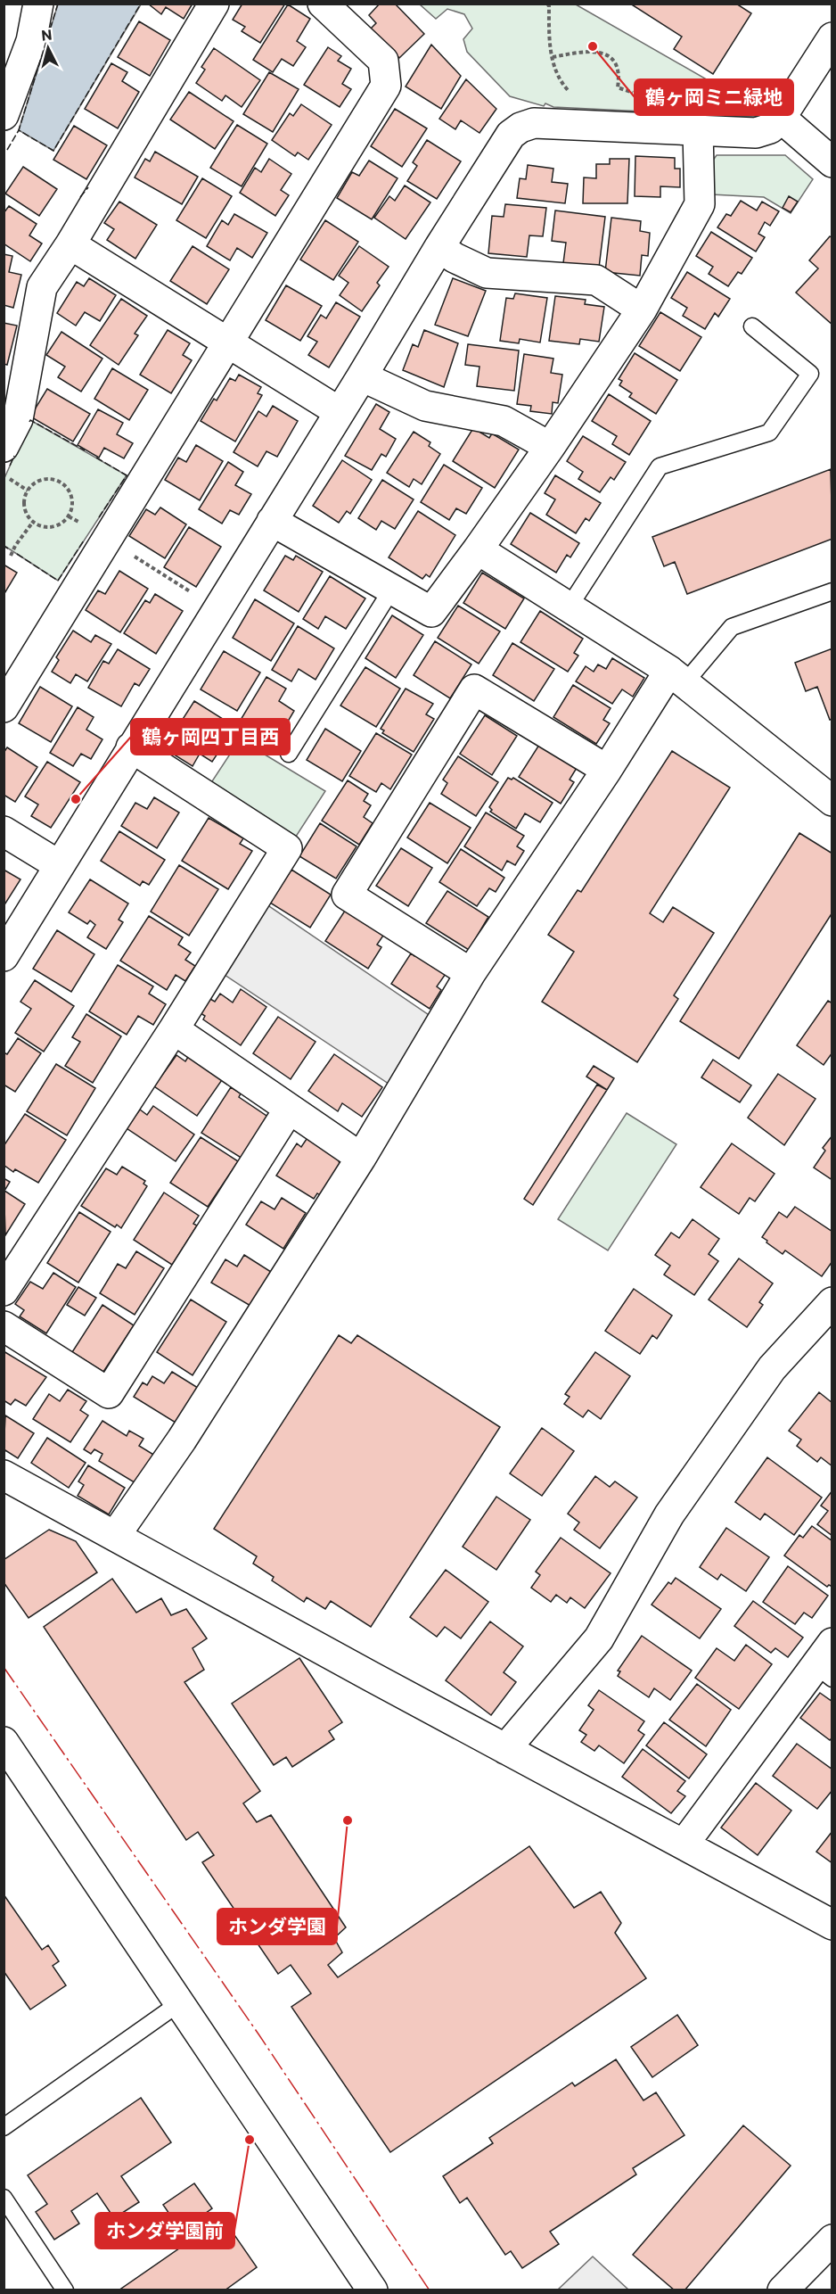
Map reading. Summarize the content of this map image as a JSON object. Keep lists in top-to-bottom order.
{
  "places": [
    "鶴ヶ岡ミニ緑地",
    "鶴ヶ岡四丁目西",
    "ホンダ学園",
    "ホンダ学園前"
  ],
  "north": "top"
}
